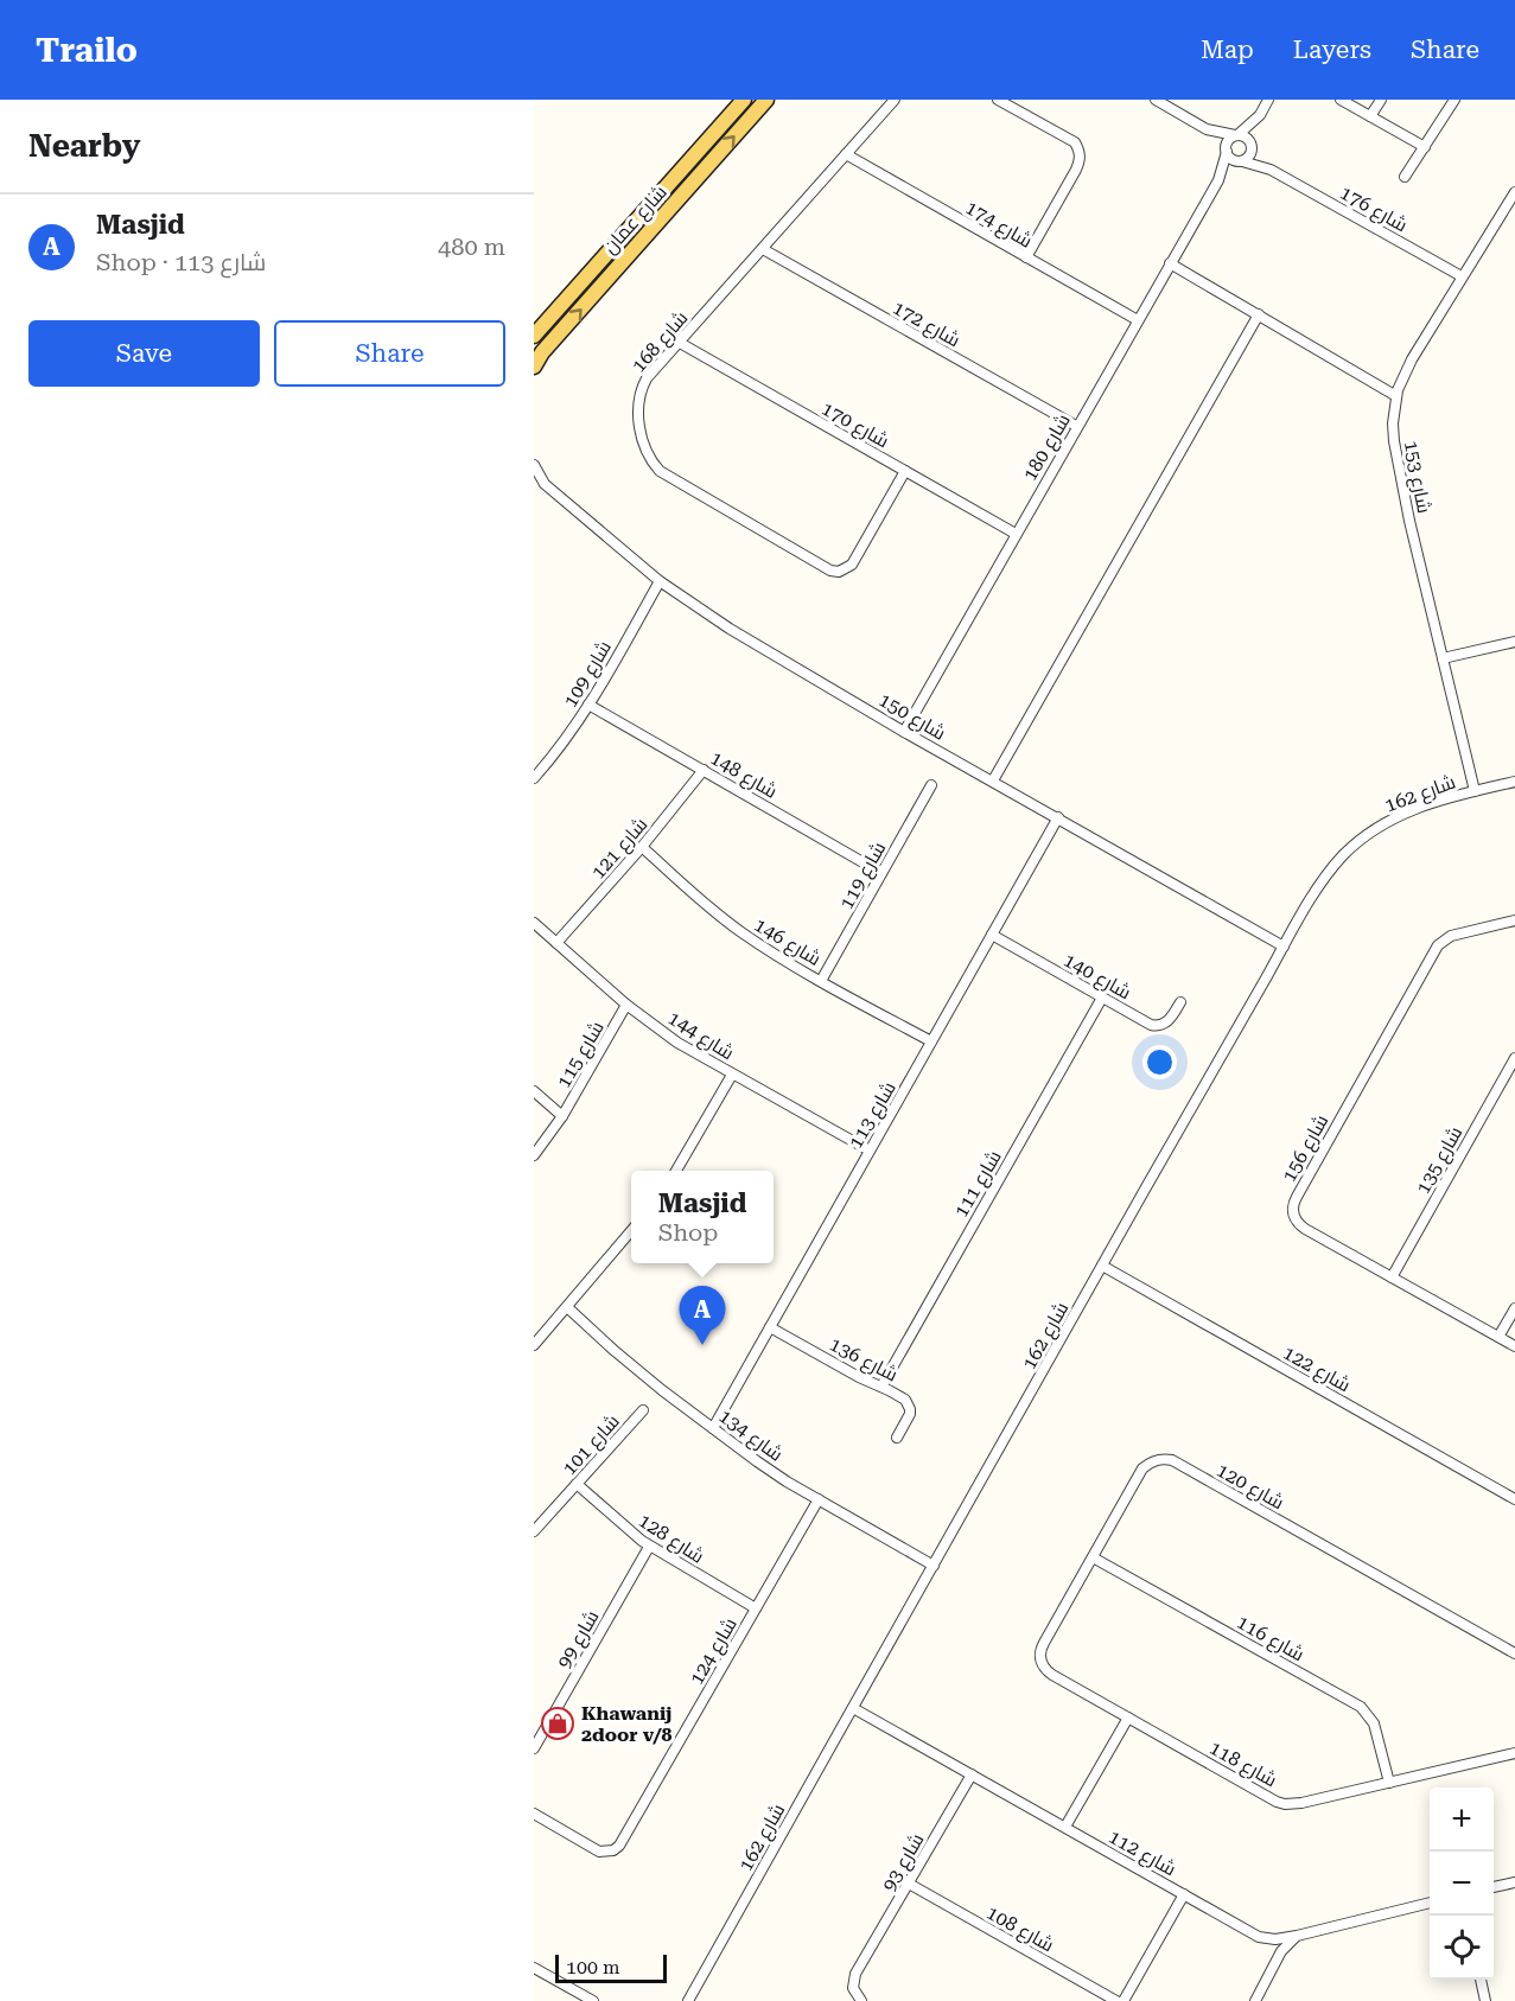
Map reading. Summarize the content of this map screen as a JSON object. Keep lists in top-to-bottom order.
{
  "streets": {
    "main road": ["شارع عمان"],
    "street": [
      "شارع 176",
      "شارع 174",
      "شارع 172",
      "شارع 168",
      "شارع 170",
      "شارع 180",
      "شارع 153",
      "شارع 109",
      "شارع 150",
      "شارع 148",
      "شارع 162",
      "شارع 121",
      "شارع 119",
      "شارع 146",
      "شارع 140",
      "شارع 144",
      "شارع 115",
      "شارع 113",
      "شارع 156",
      "شارع 135",
      "شارع 111",
      "شارع 136",
      "شارع 122",
      "شارع 134",
      "شارع 101",
      "شارع 120",
      "شارع 128",
      "شارع 116",
      "شارع 99",
      "شارع 124",
      "شارع 118",
      "شارع 112",
      "شارع 93",
      "شارع 108"
    ]
  },
  "crossings": [
    ["شارع 176", "شارع 180"],
    ["شارع 176", "شارع 153"],
    ["شارع 174", "شارع 168"],
    ["شارع 174", "شارع 180"],
    ["شارع 172", "شارع 168"],
    ["شارع 172", "شارع 180"],
    ["شارع 168", "شارع 170"],
    ["شارع 170", "شارع 180"],
    ["شارع 180", "شارع 150"],
    ["شارع 153", "شارع 162"],
    ["شارع 109", "شارع 150"],
    ["شارع 109", "شارع 148"],
    ["شارع 150", "شارع 162"],
    ["شارع 150", "شارع 113"],
    ["شارع 148", "شارع 121"],
    ["شارع 148", "شارع 119"],
    ["شارع 162", "شارع 122"],
    ["شارع 162", "شارع 134"],
    ["شارع 162", "شارع 112"],
    ["شارع 121", "شارع 146"],
    ["شارع 121", "شارع 144"],
    ["شارع 119", "شارع 146"],
    ["شارع 146", "شارع 113"],
    ["شارع 140", "شارع 113"],
    ["شارع 140", "شارع 111"],
    ["شارع 144", "شارع 115"],
    ["شارع 144", "شارع 113"],
    ["شارع 113", "شارع 136"],
    ["شارع 113", "شارع 134"],
    ["شارع 156", "شارع 135"],
    ["شارع 111", "شارع 136"],
    ["شارع 134", "شارع 124"],
    ["شارع 101", "شارع 128"],
    ["شارع 120", "شارع 116"],
    ["شارع 120", "شارع 118"],
    ["شارع 128", "شارع 99"],
    ["شارع 128", "شارع 124"],
    ["شارع 116", "شارع 118"],
    ["شارع 112", "شارع 93"],
    ["شارع 93", "شارع 108"]
  ],
  "places": {
    "shop": ["Khawanij 2door v/8"]
  },
  "scale_bar": "100 m",
  "page": {
    "header": "Trailo",
    "nav": ["Map", "Layers", "Share"],
    "heading": "Nearby",
    "list": [
      {
        "mark": "A",
        "name": "Masjid",
        "note": "Shop · شارع 113",
        "value": "480 m"
      }
    ],
    "buttons": ["Save", "Share"],
    "popup": ["Masjid", "Shop"],
    "pins": "A",
    "map_buttons": ["+", "−"],
    "scale": "100 m"
  }
}
